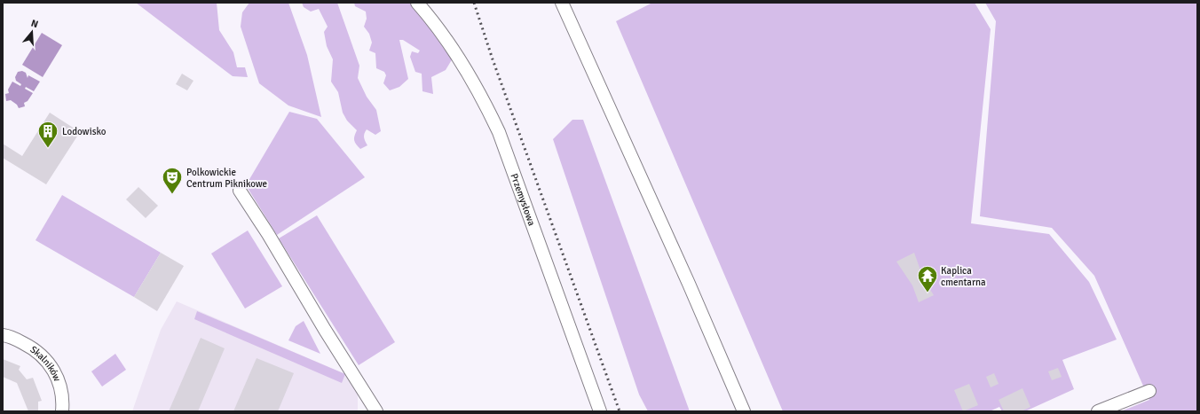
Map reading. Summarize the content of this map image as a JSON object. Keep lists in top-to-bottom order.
{
  "streets": {
    "street": ["Przemysłowa", "Skalników"]
  },
  "places": {
    "building": ["Lodowisko"],
    "theatre": ["Polkowickie Centrum Piknikowe"],
    "temple": ["Kaplica cmentarna"]
  },
  "north": "top"
}
